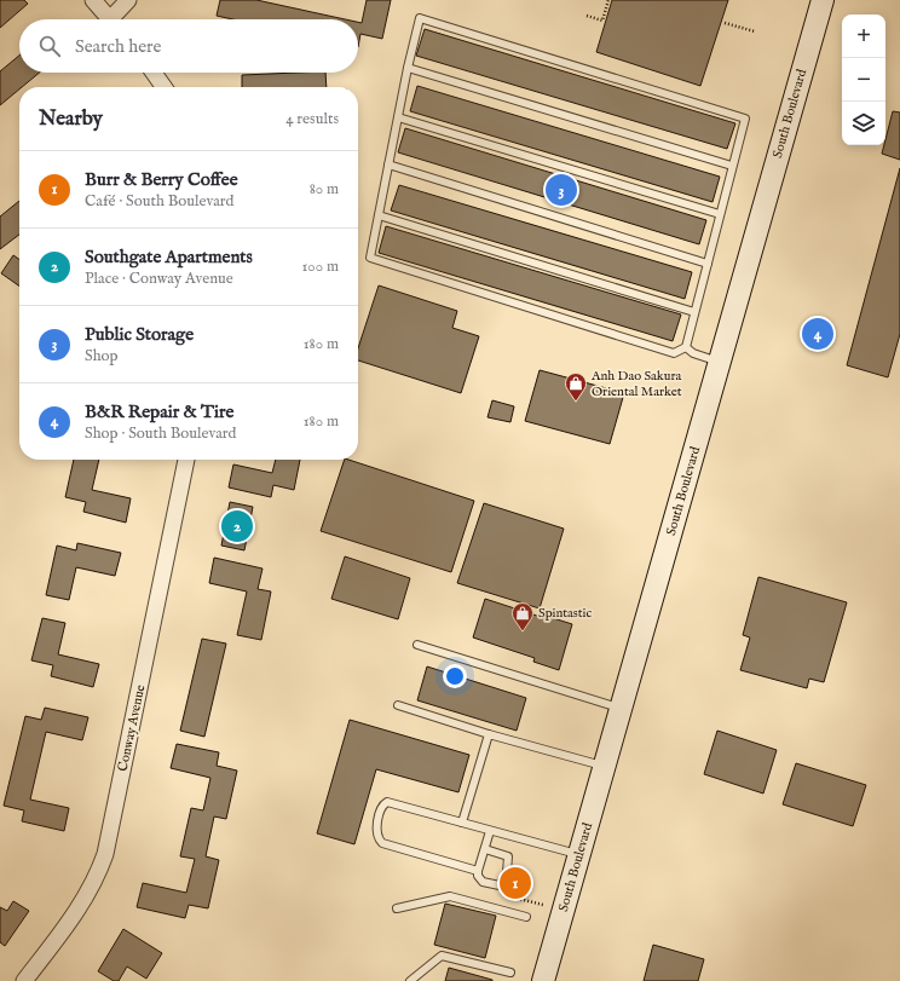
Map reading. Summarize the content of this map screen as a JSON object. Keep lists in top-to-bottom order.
{
  "streets": {
    "main road": ["South Boulevard"],
    "street": ["Conway Avenue"]
  },
  "places": {
    "shop": ["Anh Dao Sakura Oriental Market", "Spintastic"]
  },
  "page": {
    "map_buttons": ["+", "−"],
    "search": "Search here",
    "heading": ["Nearby", "4 results"],
    "list": [
      {
        "mark": "1",
        "name": "Burr & Berry Coffee",
        "note": "Café · South Boulevard",
        "value": "80 m"
      },
      {
        "mark": "2",
        "name": "Southgate Apartments",
        "note": "Place · Conway Avenue",
        "value": "100 m"
      },
      {
        "mark": "3",
        "name": "Public Storage",
        "note": "Shop",
        "value": "180 m"
      },
      {
        "mark": "4",
        "name": "B&R Repair & Tire",
        "note": "Shop · South Boulevard",
        "value": "180 m"
      }
    ],
    "pins": [
      "3",
      "4",
      "2",
      "1"
    ]
  }
}
